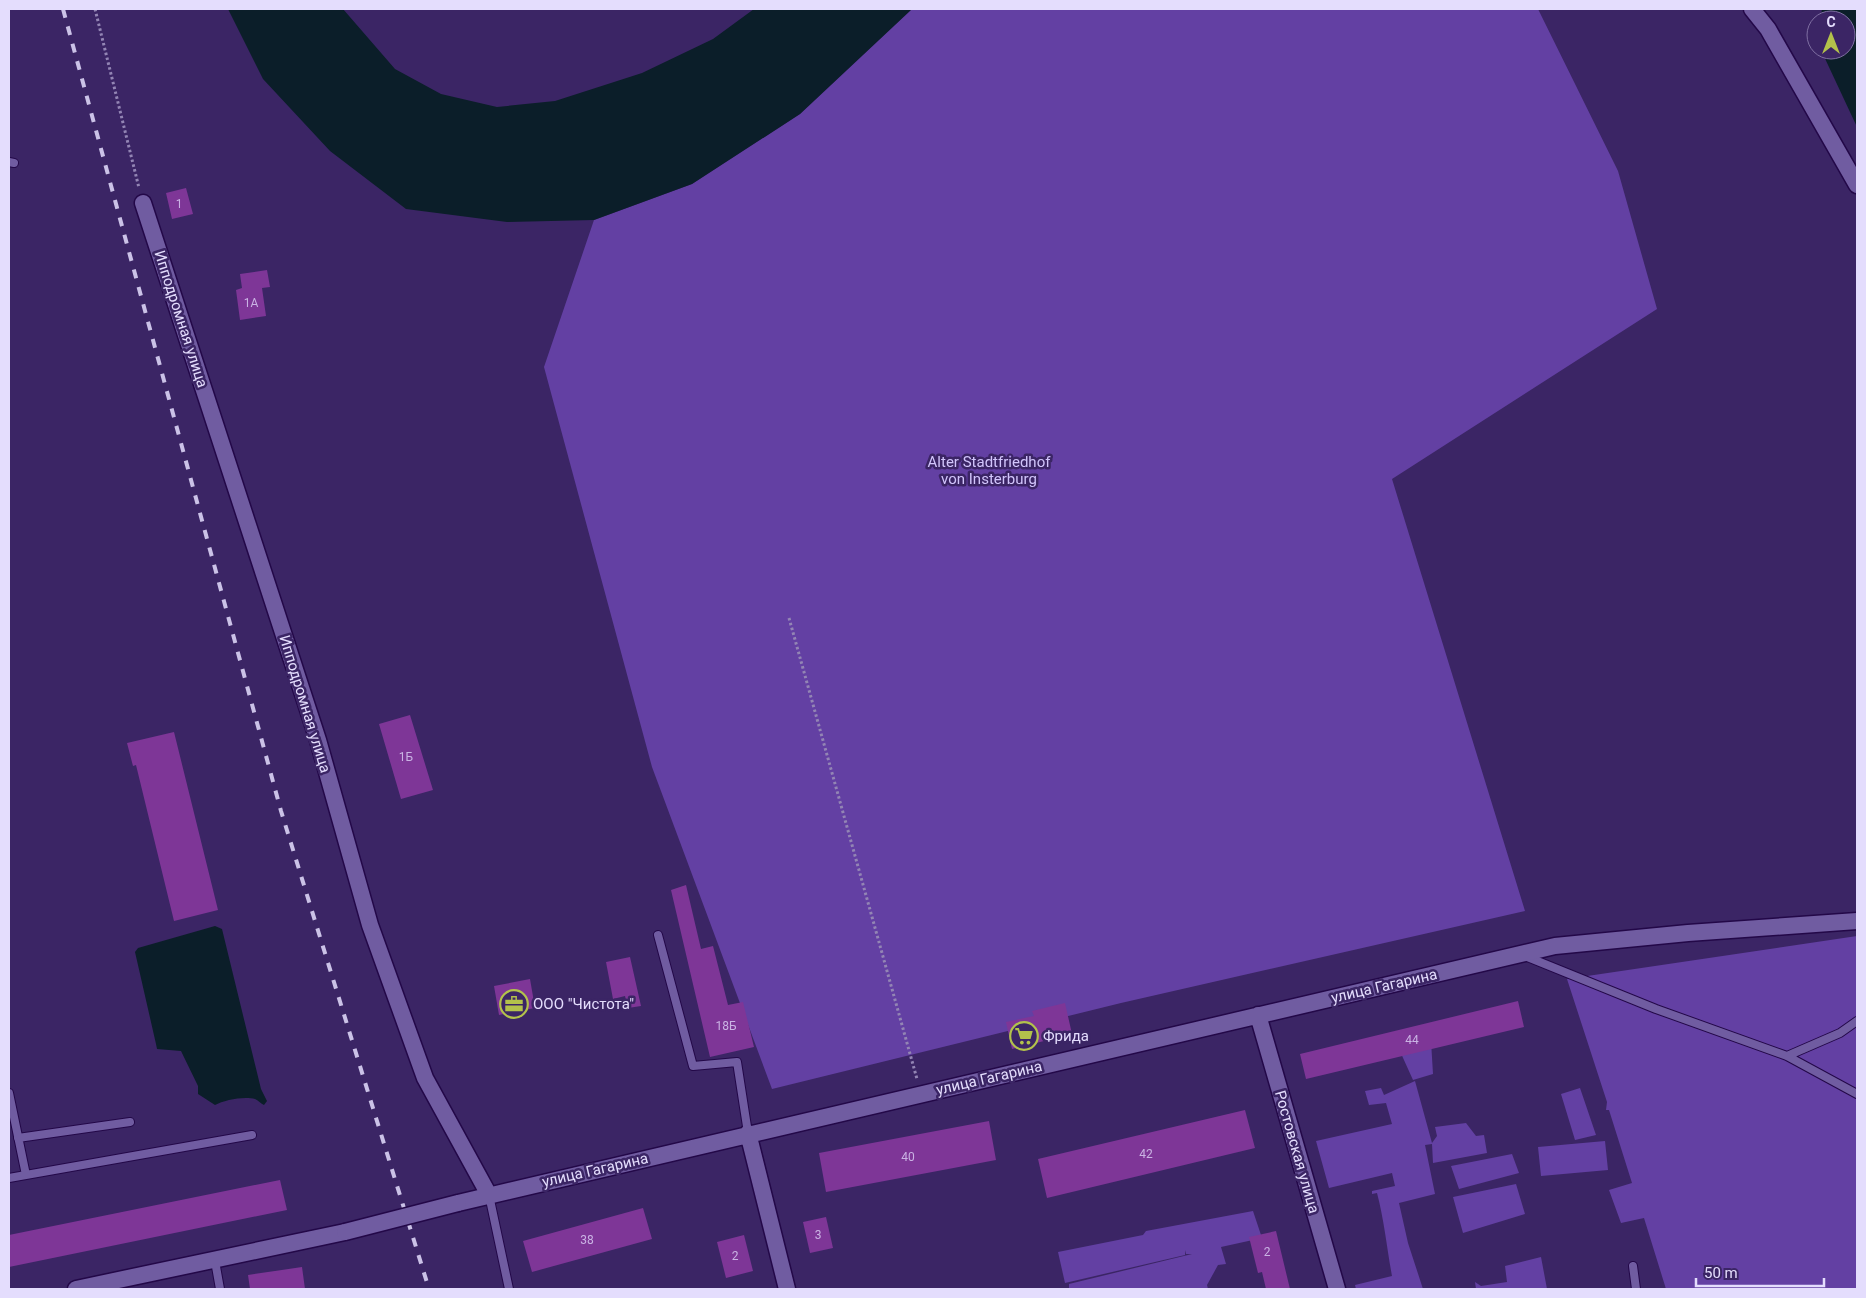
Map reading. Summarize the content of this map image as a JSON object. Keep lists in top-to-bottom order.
{
  "streets": {
    "street": ["Ипподромная улица", "улица Гагарина", "Ростовская улица"]
  },
  "crossings": [
    ["Ипподромная улица", "улица Гагарина"],
    ["улица Гагарина", "Ростовская улица"]
  ],
  "parks": ["Alter Stadtfriedhof von Insterburg"],
  "places": {
    "office": ["ООО \"Чистота\""],
    "supermarket": ["Фрида"]
  },
  "house_numbers": [
    "1",
    "1А",
    "1Б",
    "18Б",
    "44",
    "42",
    "40",
    "3",
    "38",
    "2",
    "2"
  ],
  "scale_bar": "50 m",
  "north": "top"
}
